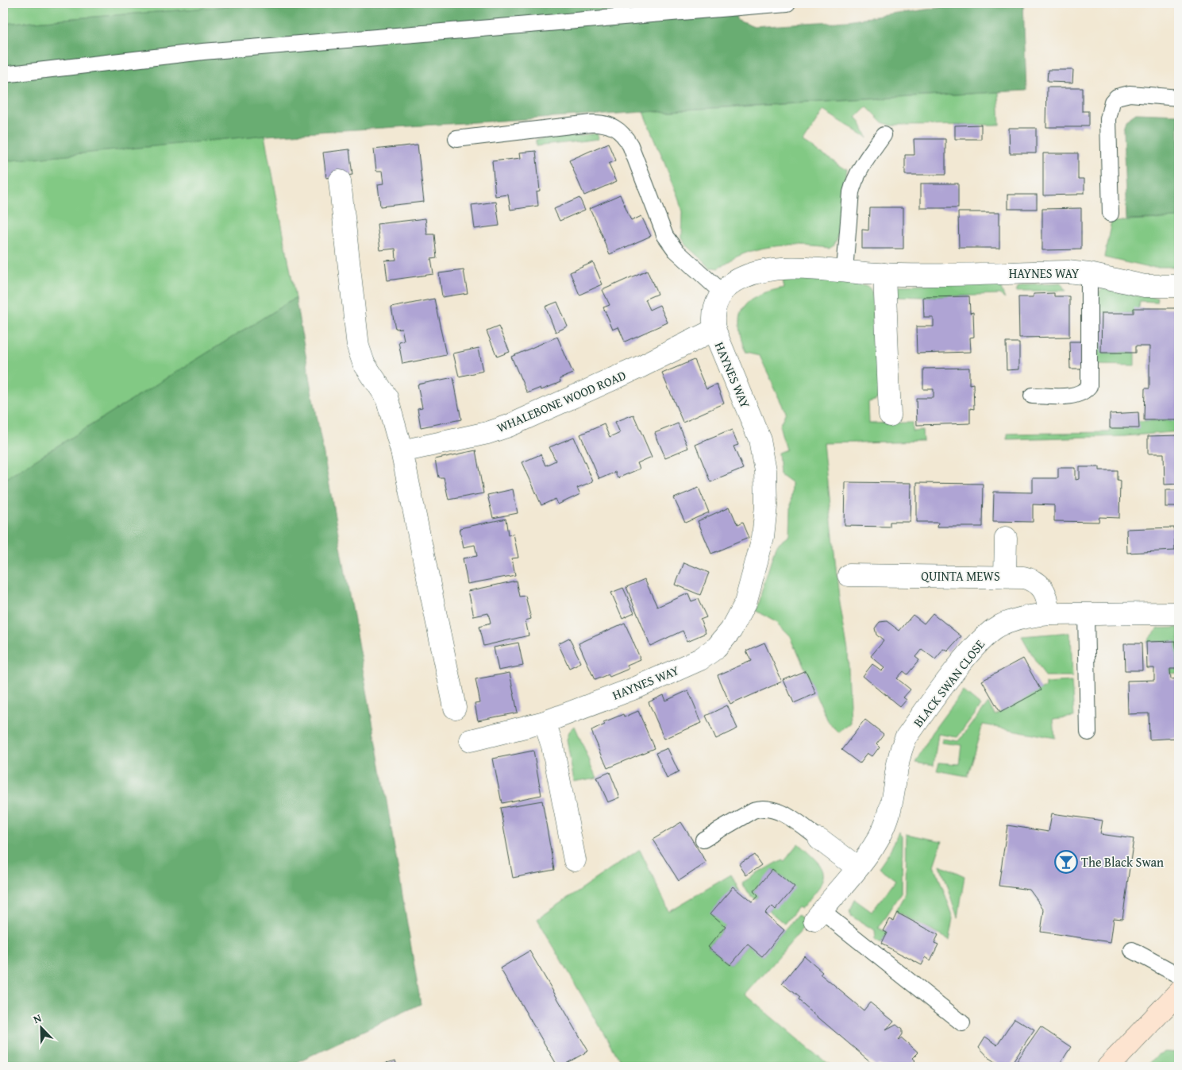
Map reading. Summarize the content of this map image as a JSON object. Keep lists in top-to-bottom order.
{
  "streets": {
    "street": [
      "HAYNES WAY",
      "WHALEBONE WOOD ROAD",
      "QUINTA MEWS",
      "BLACK SWAN CLOSE"
    ]
  },
  "crossings": [
    ["HAYNES WAY", "WHALEBONE WOOD ROAD"],
    ["QUINTA MEWS", "BLACK SWAN CLOSE"]
  ],
  "places": {
    "bar": ["The Black Swan"]
  },
  "north": "top left"
}
